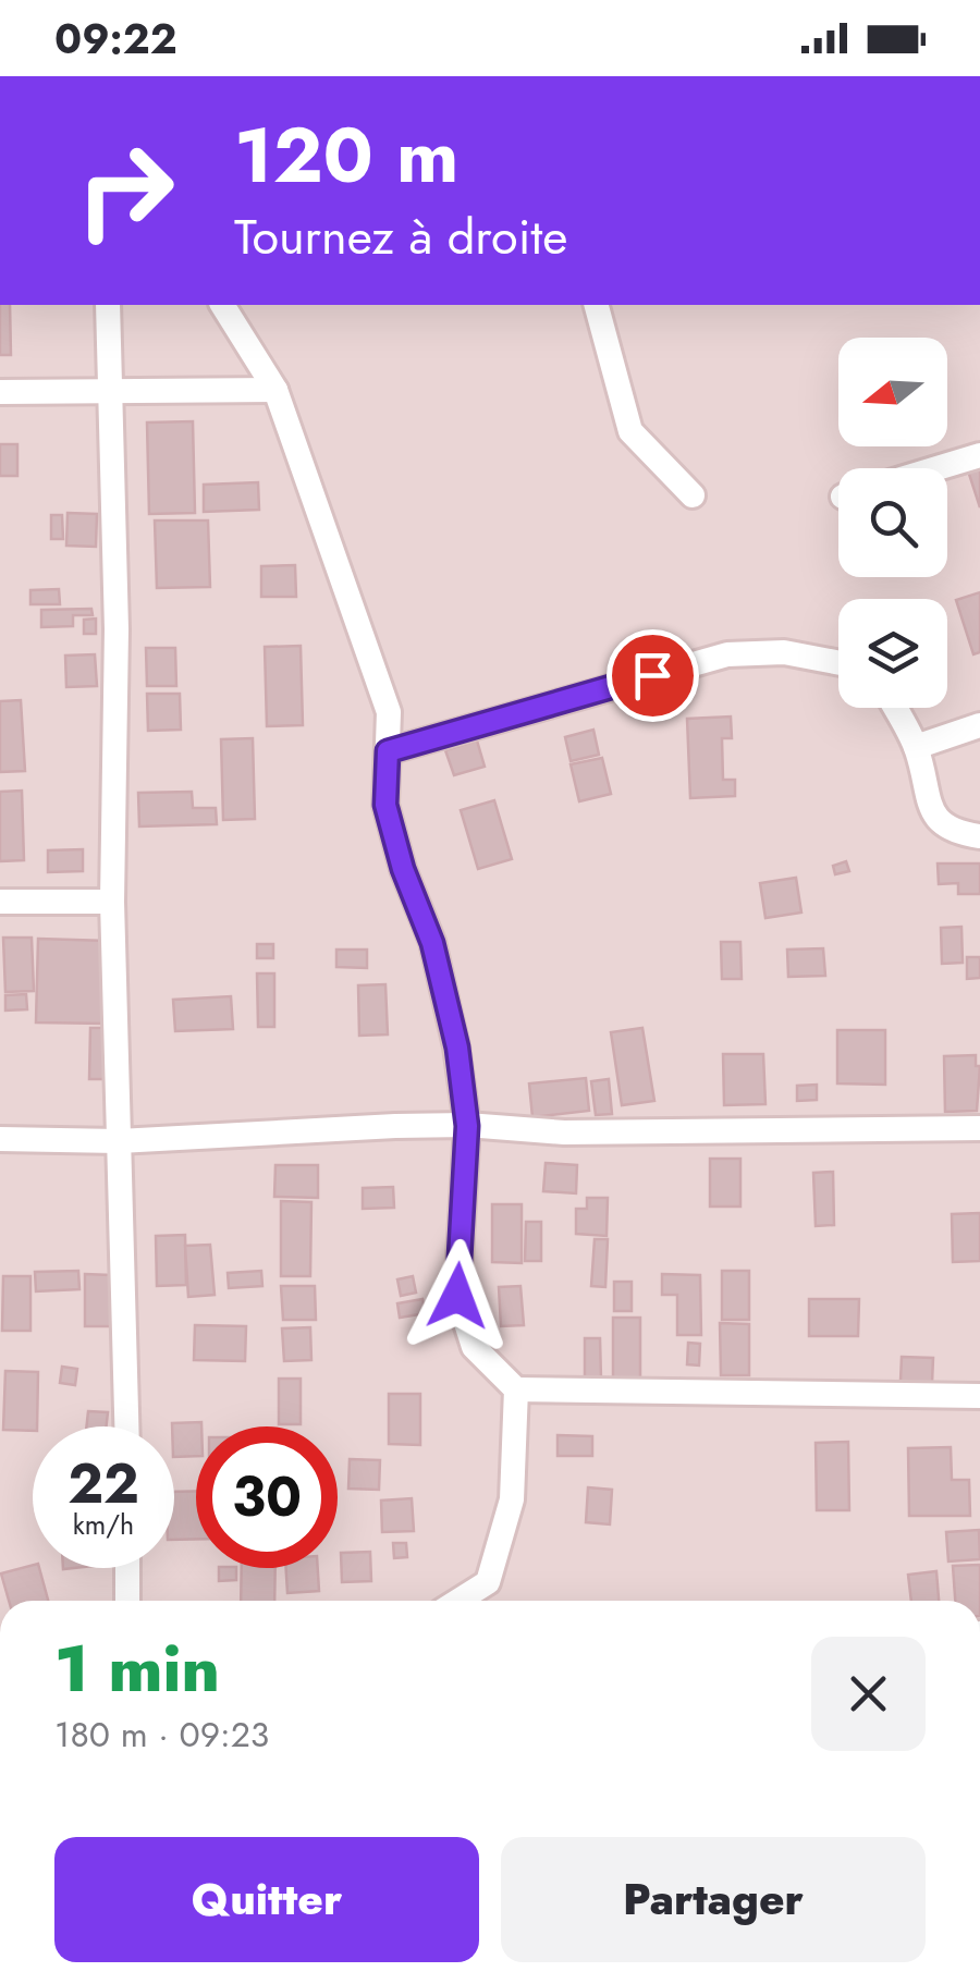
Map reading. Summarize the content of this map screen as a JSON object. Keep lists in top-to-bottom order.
{
  "north": "left",
  "page": {
    "status": "09:22",
    "turn": ["120 m", "Tournez à droite"],
    "speed": "22 km/h",
    "limit": "30",
    "heading": ["1 min", "180 m · 09:23"],
    "buttons": ["Quitter", "Partager"]
  }
}
